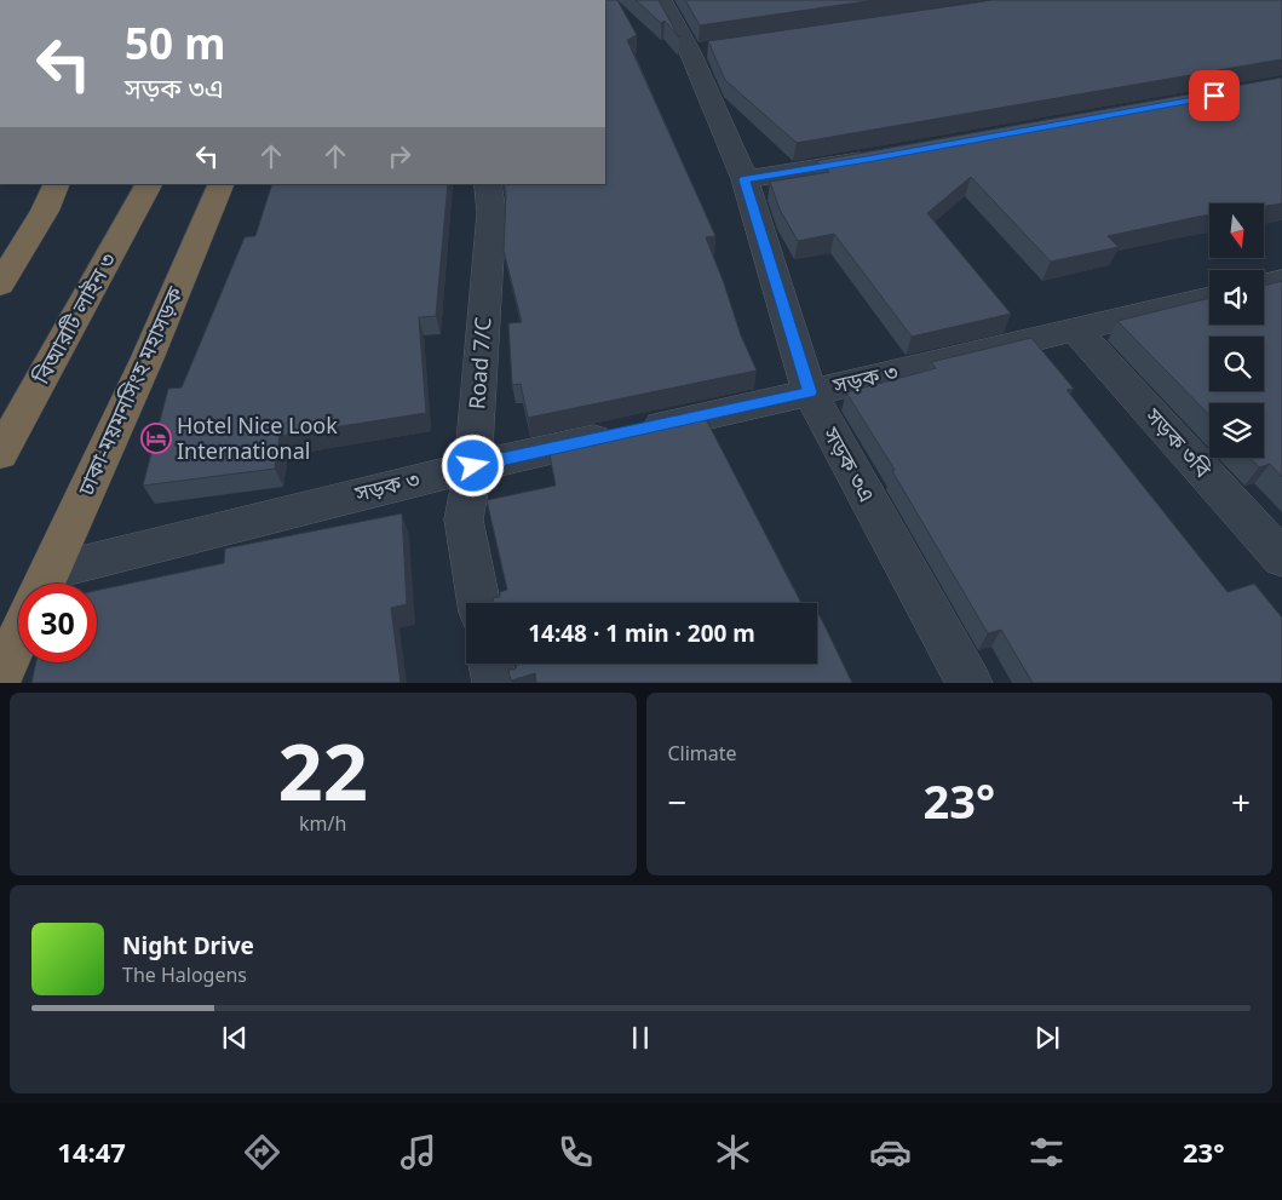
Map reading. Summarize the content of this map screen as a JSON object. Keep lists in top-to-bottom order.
{
  "streets": {
    "highway": ["বিআরটি লাইন ৩", "ঢাকা-ময়মনসিংহ মহাসড়ক"],
    "street": [
      "Road 7/C",
      "সড়ক ৩",
      "সড়ক ৩বি",
      "সড়ক ৩এ"
    ]
  },
  "crossings": [
    ["Road 7/C", "সড়ক ৩"],
    ["সড়ক ৩", "সড়ক ৩বি"],
    ["সড়ক ৩", "সড়ক ৩এ"]
  ],
  "places": {
    "hotel": ["Hotel Nice Look International"]
  },
  "north": "bottom",
  "page": {
    "turn": ["50 m", "সড়ক ৩এ"],
    "limit": "30",
    "trip": "14:48 · 1 min · 200 m",
    "tile": [
      ["22", "km/h"],
      "Climate"
    ],
    "heat": ["−", "23°", "+"],
    "song": ["Night Drive", "The Halogens"],
    "tabs": ["14:47", "23°"]
  }
}
